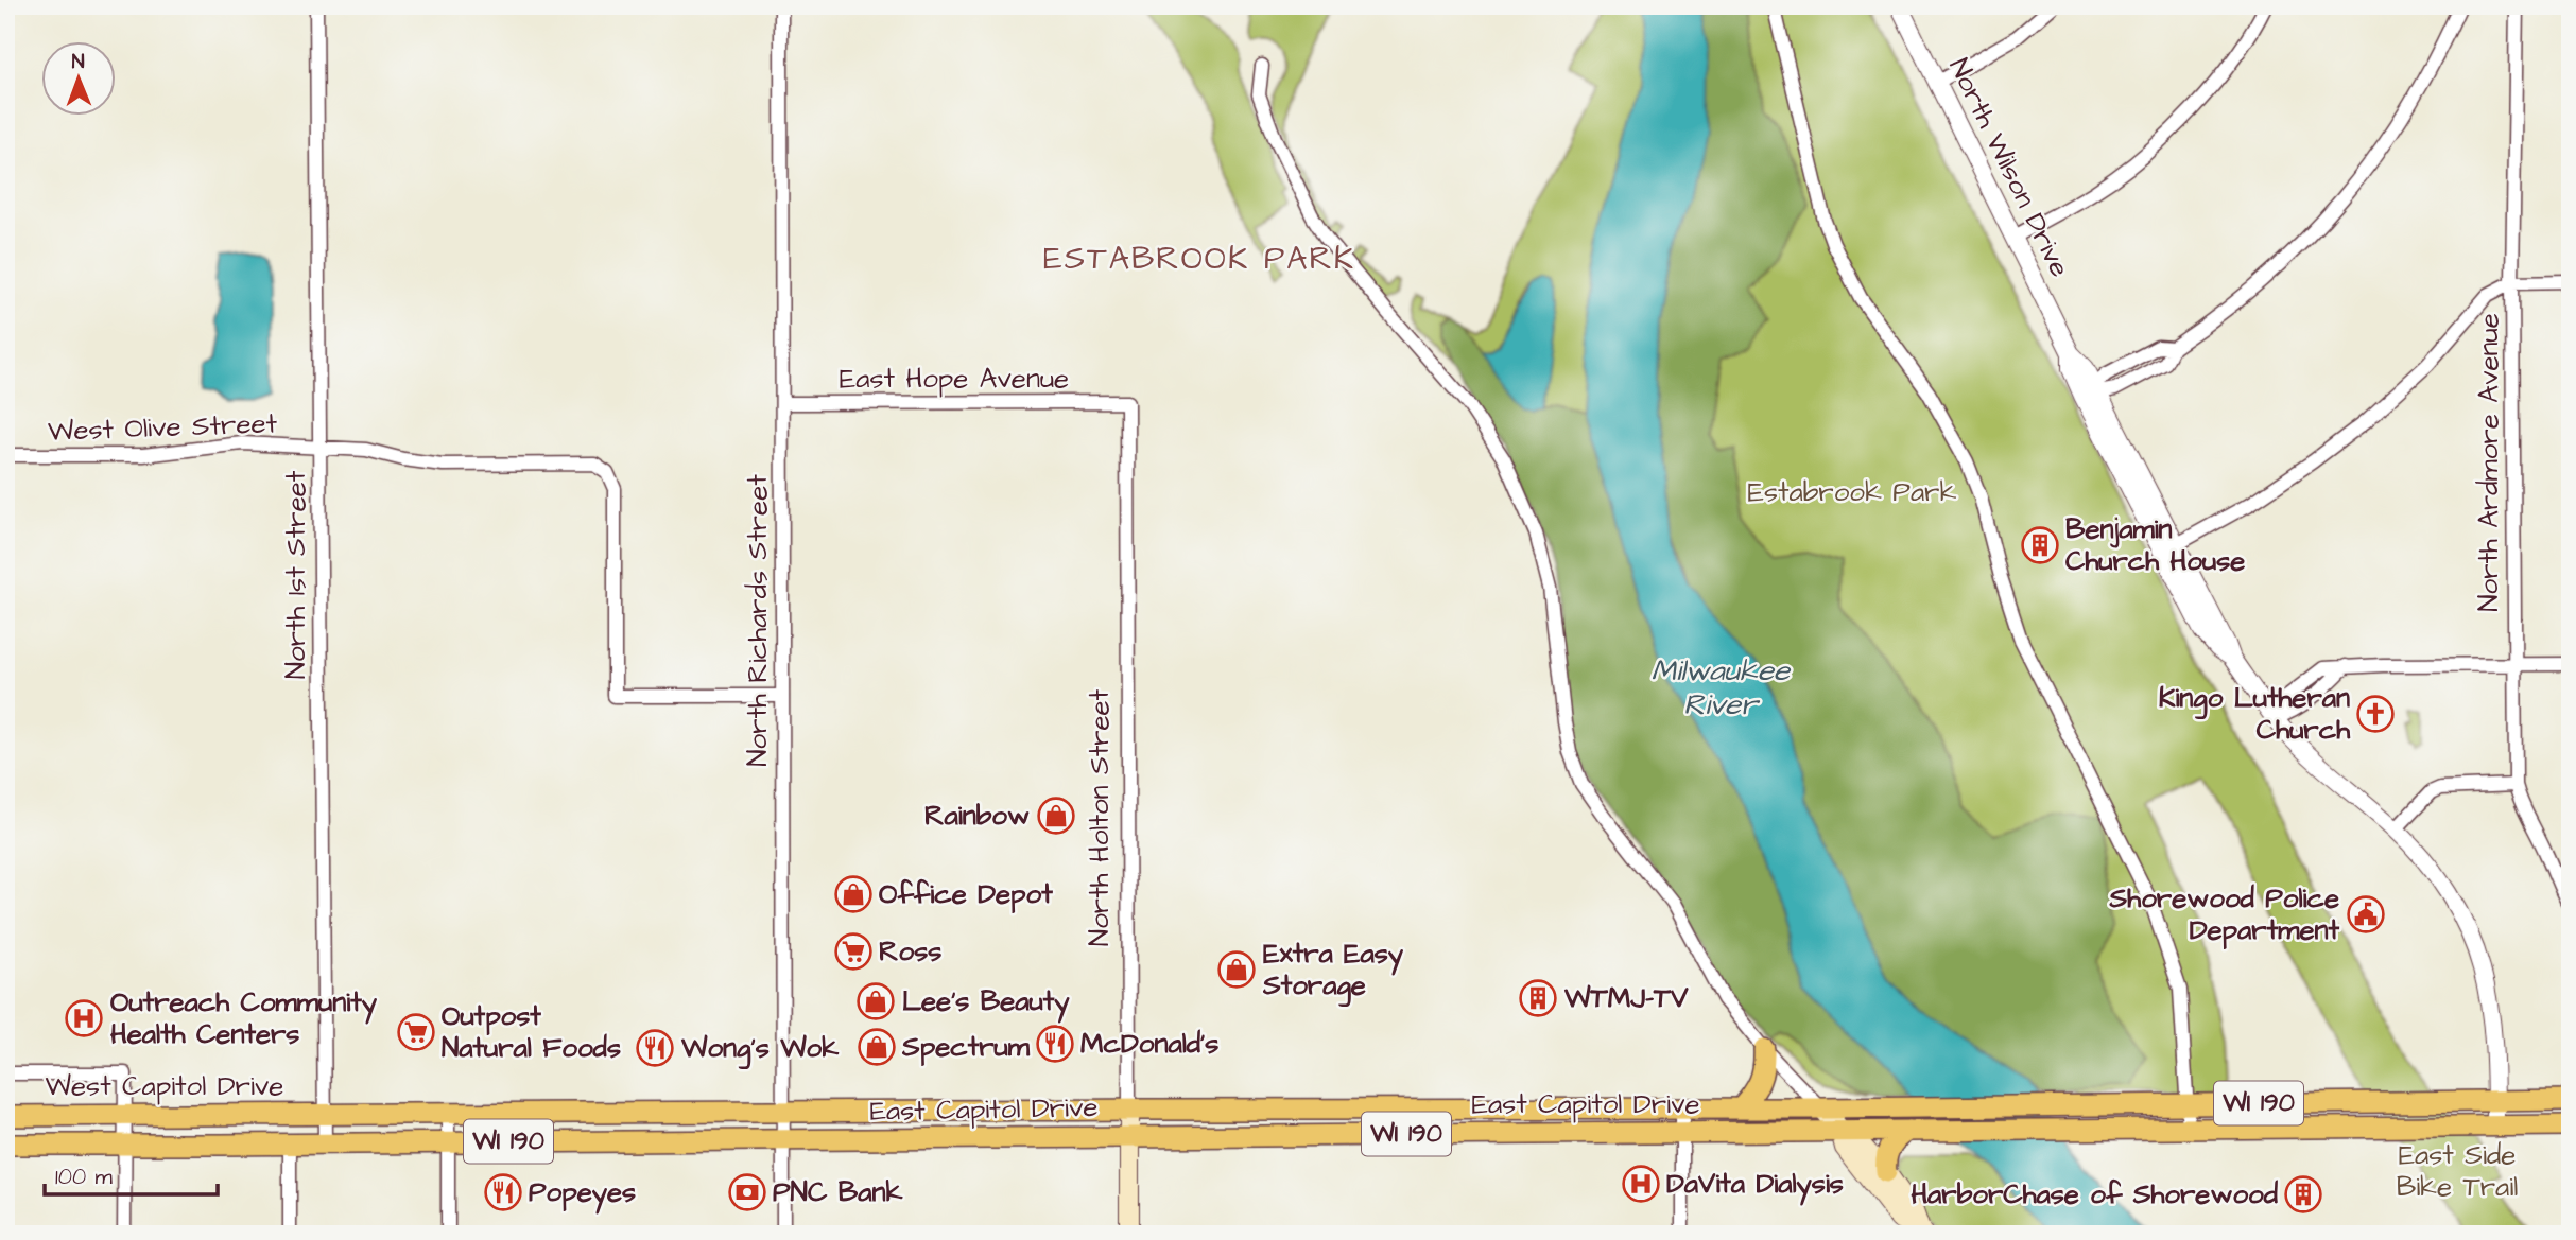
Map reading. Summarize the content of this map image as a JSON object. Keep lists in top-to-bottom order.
{
  "streets": {
    "main road": [
      "North Holton Street",
      "West Capitol Drive",
      "WI 190",
      "East Capitol Drive"
    ],
    "street": [
      "North Wilson Drive",
      "East Hope Avenue",
      "West Olive Street",
      "North Ardmore Avenue",
      "North 1st Street",
      "North Richards Street"
    ]
  },
  "crossings": [
    ["North Wilson Drive", "East Capitol Drive"],
    ["East Hope Avenue", "North Richards Street"],
    ["East Hope Avenue", "North Holton Street"],
    ["West Olive Street", "North 1st Street"],
    ["West Olive Street", "North Richards Street"],
    ["North 1st Street", "West Capitol Drive"],
    ["North 1st Street", "East Capitol Drive"],
    ["North Richards Street", "East Capitol Drive"],
    ["North Holton Street", "East Capitol Drive"],
    ["West Capitol Drive", "East Capitol Drive"]
  ],
  "districts": ["ESTABROOK PARK"],
  "water": ["Milwaukee River"],
  "parks": ["Estabrook Park", "East Side Bike Trail"],
  "places": {
    "building": ["Benjamin Church House", "WTMJ-TV", "HarborChase of Shorewood"],
    "church": ["Kingo Lutheran Church"],
    "shop": [
      "Rainbow",
      "Office Depot",
      "Extra Easy Storage",
      "Lee's Beauty",
      "Spectrum"
    ],
    "public building": ["Shorewood Police Department"],
    "supermarket": ["Ross", "Outpost Natural Foods"],
    "hospital": ["Outreach Community Health Centers", "DaVita Dialysis"],
    "restaurant": ["McDonald's", "Wong's Wok", "Popeyes"],
    "bank": ["PNC Bank"]
  },
  "scale_bar": "100 m",
  "north": "top"
}
